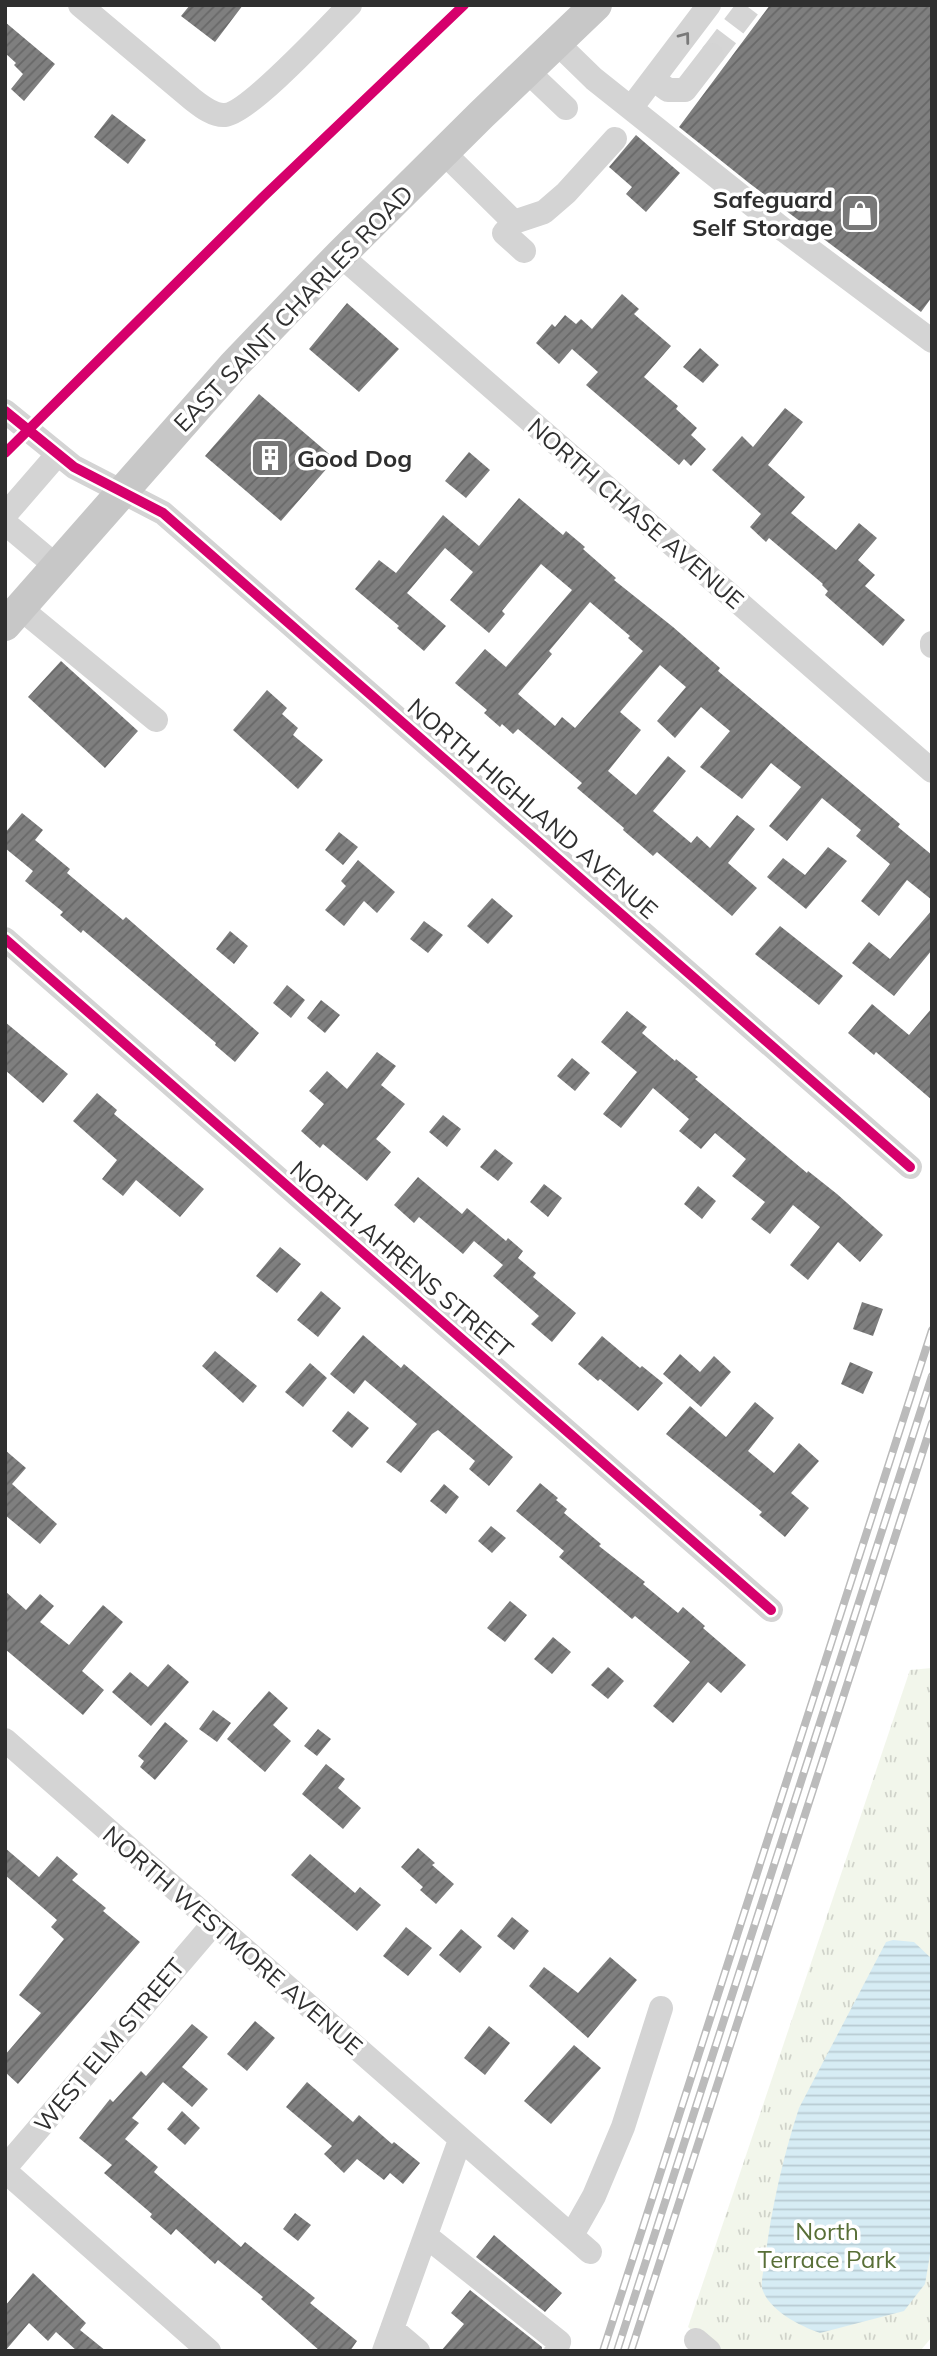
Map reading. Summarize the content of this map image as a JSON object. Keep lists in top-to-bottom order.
{
  "streets": {
    "main road": ["EAST SAINT CHARLES ROAD"],
    "street": [
      "NORTH CHASE AVENUE",
      "NORTH HIGHLAND AVENUE",
      "NORTH AHRENS STREET",
      "NORTH WESTMORE AVENUE",
      "WEST ELM STREET"
    ]
  },
  "crossings": [
    ["EAST SAINT CHARLES ROAD", "NORTH CHASE AVENUE"],
    ["EAST SAINT CHARLES ROAD", "NORTH HIGHLAND AVENUE"],
    ["NORTH WESTMORE AVENUE", "WEST ELM STREET"]
  ],
  "parks": ["North Terrace Park"],
  "places": {
    "shop": ["Safeguard Self Storage"],
    "building": ["Good Dog"]
  }
}
